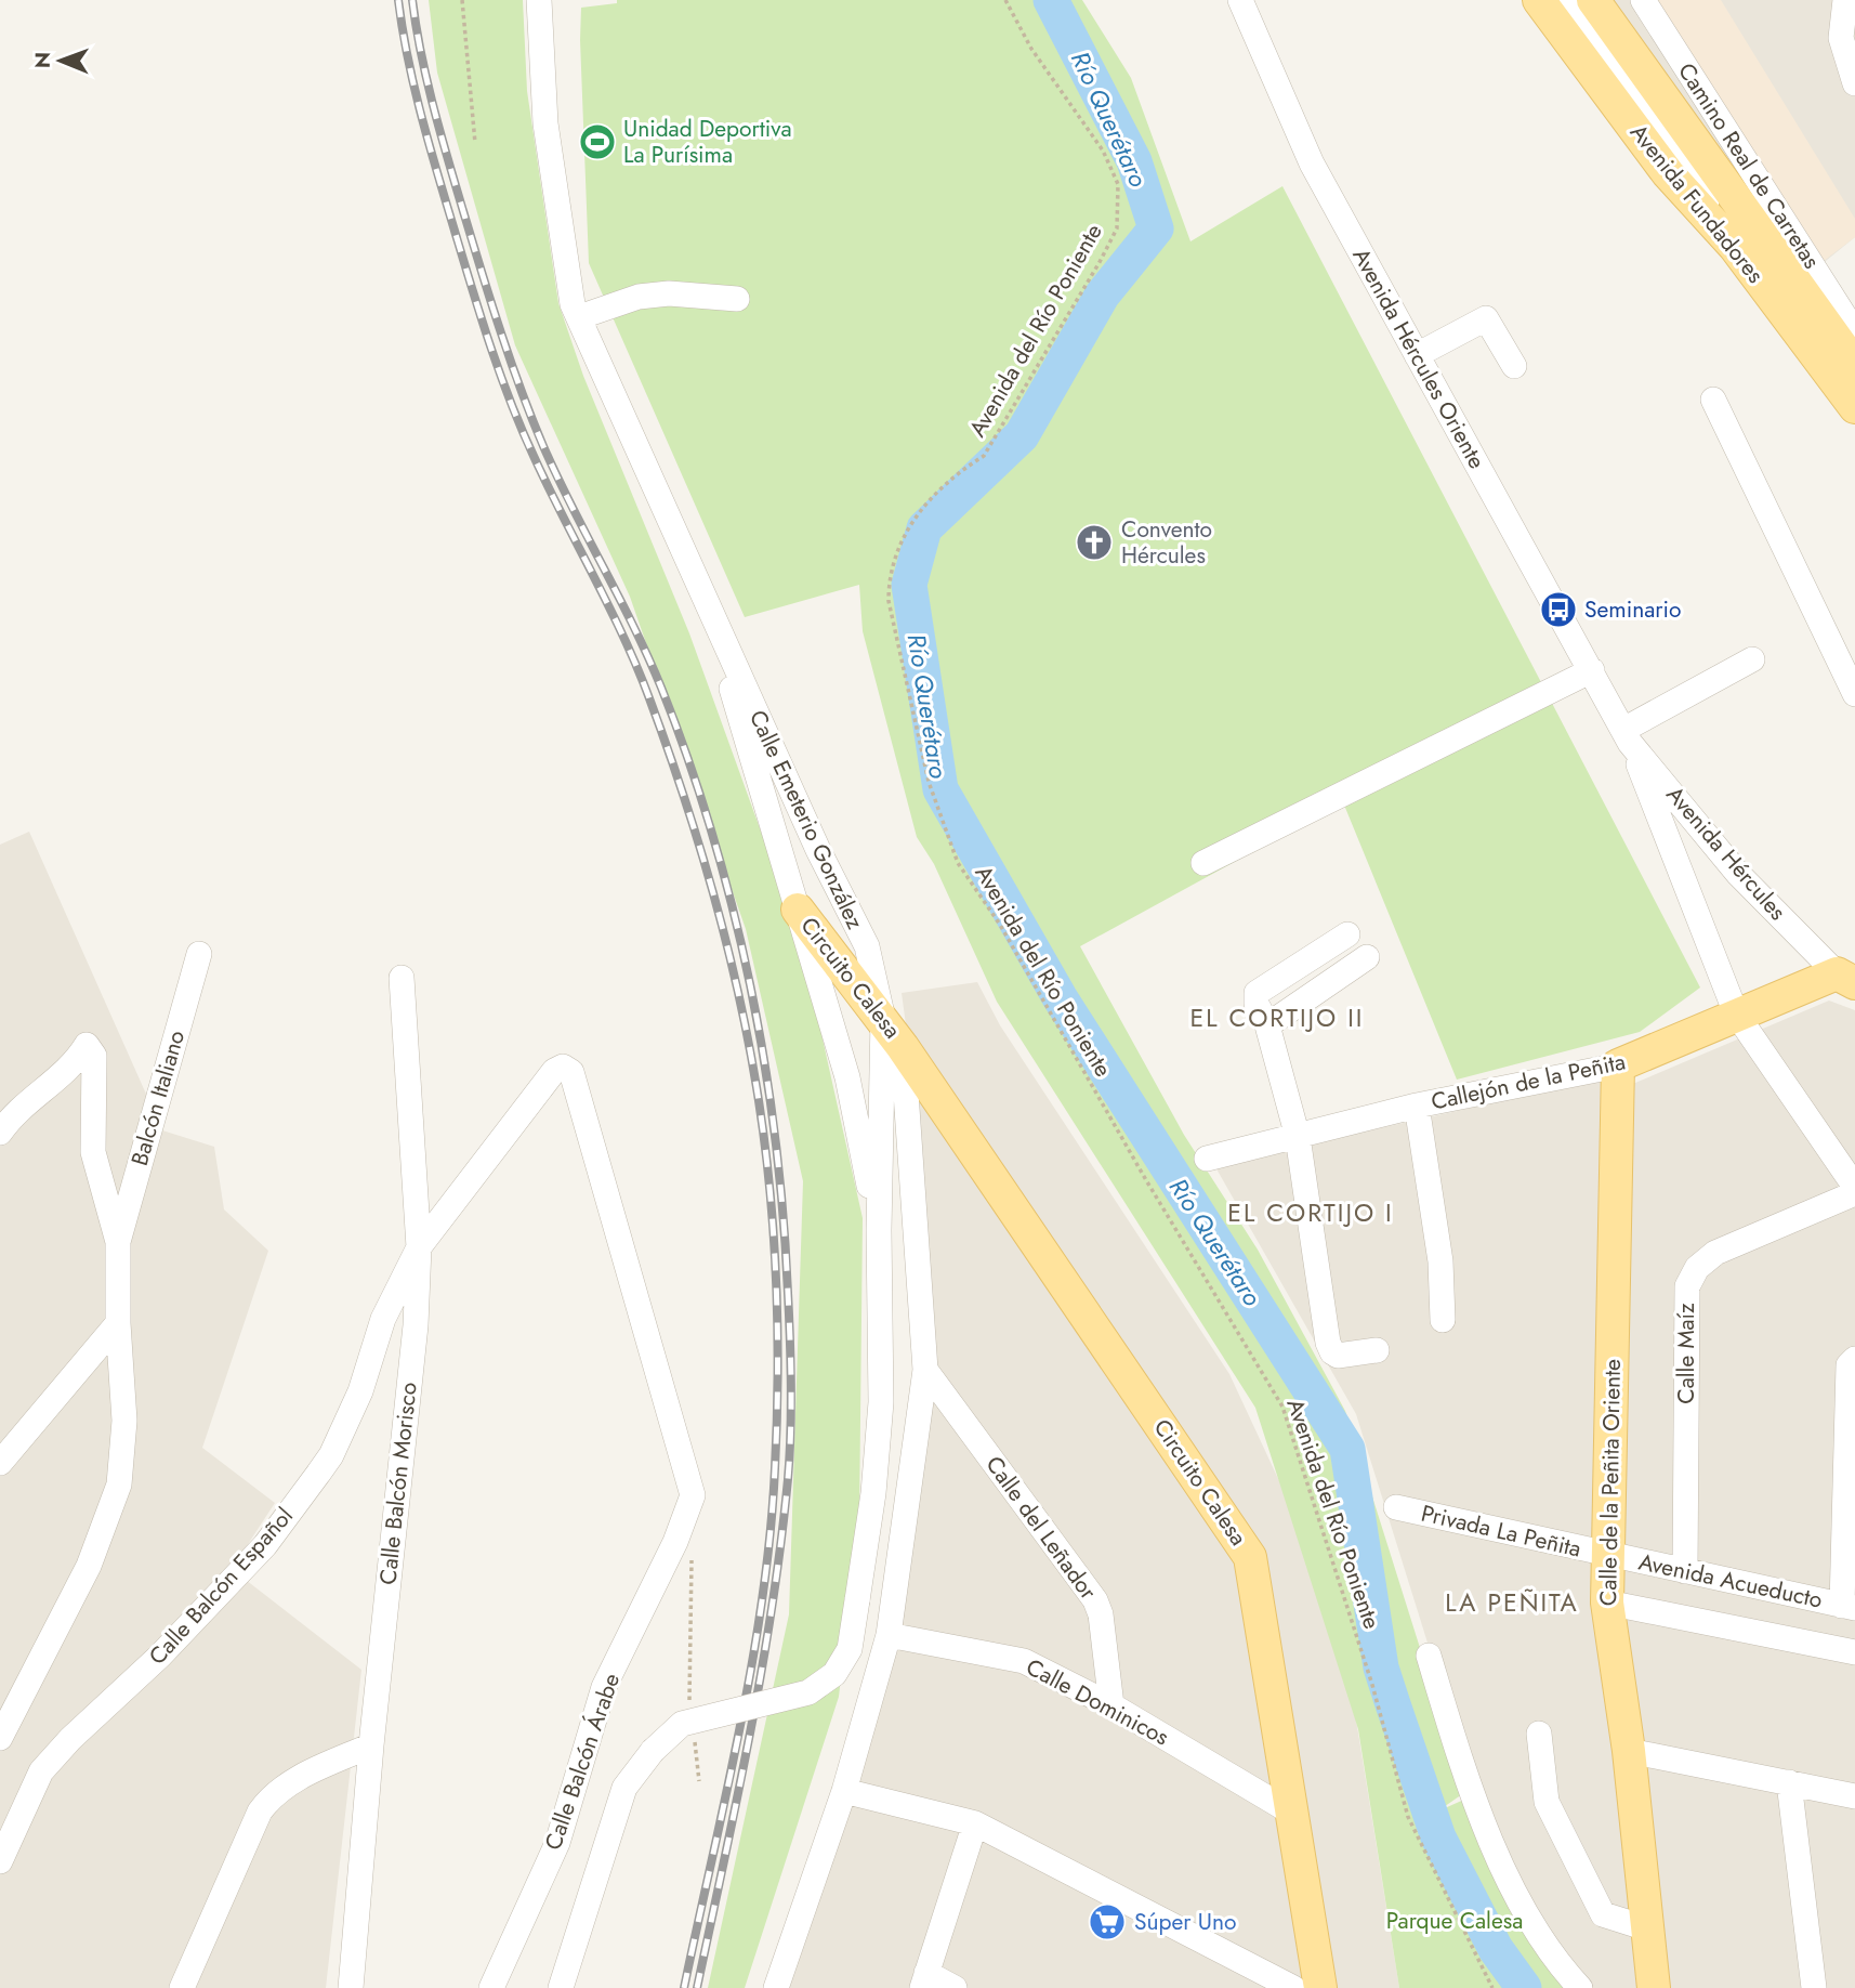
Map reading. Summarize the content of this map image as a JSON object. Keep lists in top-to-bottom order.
{
  "streets": {
    "main road": [
      "Avenida Fundadores",
      "Circuito Calesa",
      "Callejón de la Peñita",
      "Calle de la Peñita Oriente"
    ],
    "street": [
      "Camino Real de Carretas",
      "Avenida Hércules Oriente",
      "Calle Emeterio González",
      "Avenida Hércules",
      "Balcón Italiano",
      "Calle Maíz",
      "Calle Balcón Morisco",
      "Calle del Leñador",
      "Privada La Peñita",
      "Avenida Acueducto",
      "Calle Balcón Español",
      "Calle Dominicos",
      "Calle Balcón Árabe"
    ],
    "path": ["Avenida del Río Poniente"]
  },
  "crossings": [
    ["Avenida Hércules Oriente", "Avenida Hércules"],
    ["Calle Emeterio González", "Circuito Calesa"],
    ["Avenida Hércules", "Callejón de la Peñita"],
    ["Circuito Calesa", "Calle del Leñador"],
    ["Circuito Calesa", "Calle Dominicos"],
    ["Callejón de la Peñita", "Calle de la Peñita Oriente"],
    ["Calle Maíz", "Avenida Acueducto"],
    ["Calle de la Peñita Oriente", "Privada La Peñita"],
    ["Calle de la Peñita Oriente", "Avenida Acueducto"],
    ["Calle Balcón Morisco", "Calle Balcón Español"],
    ["Calle del Leñador", "Calle Dominicos"],
    ["Privada La Peñita", "Avenida Acueducto"],
    ["Calle Balcón Español", "Calle Balcón Árabe"]
  ],
  "districts": ["EL CORTIJO II", "EL CORTIJO I", "LA PEÑITA"],
  "water": ["Río Querétaro"],
  "parks": ["Parque Calesa"],
  "places": {
    "sports": ["Unidad Deportiva La Purísima"],
    "church": ["Convento Hércules"],
    "bus stop": ["Seminario"],
    "supermarket": ["Súper Uno"]
  },
  "north": "left"
}
